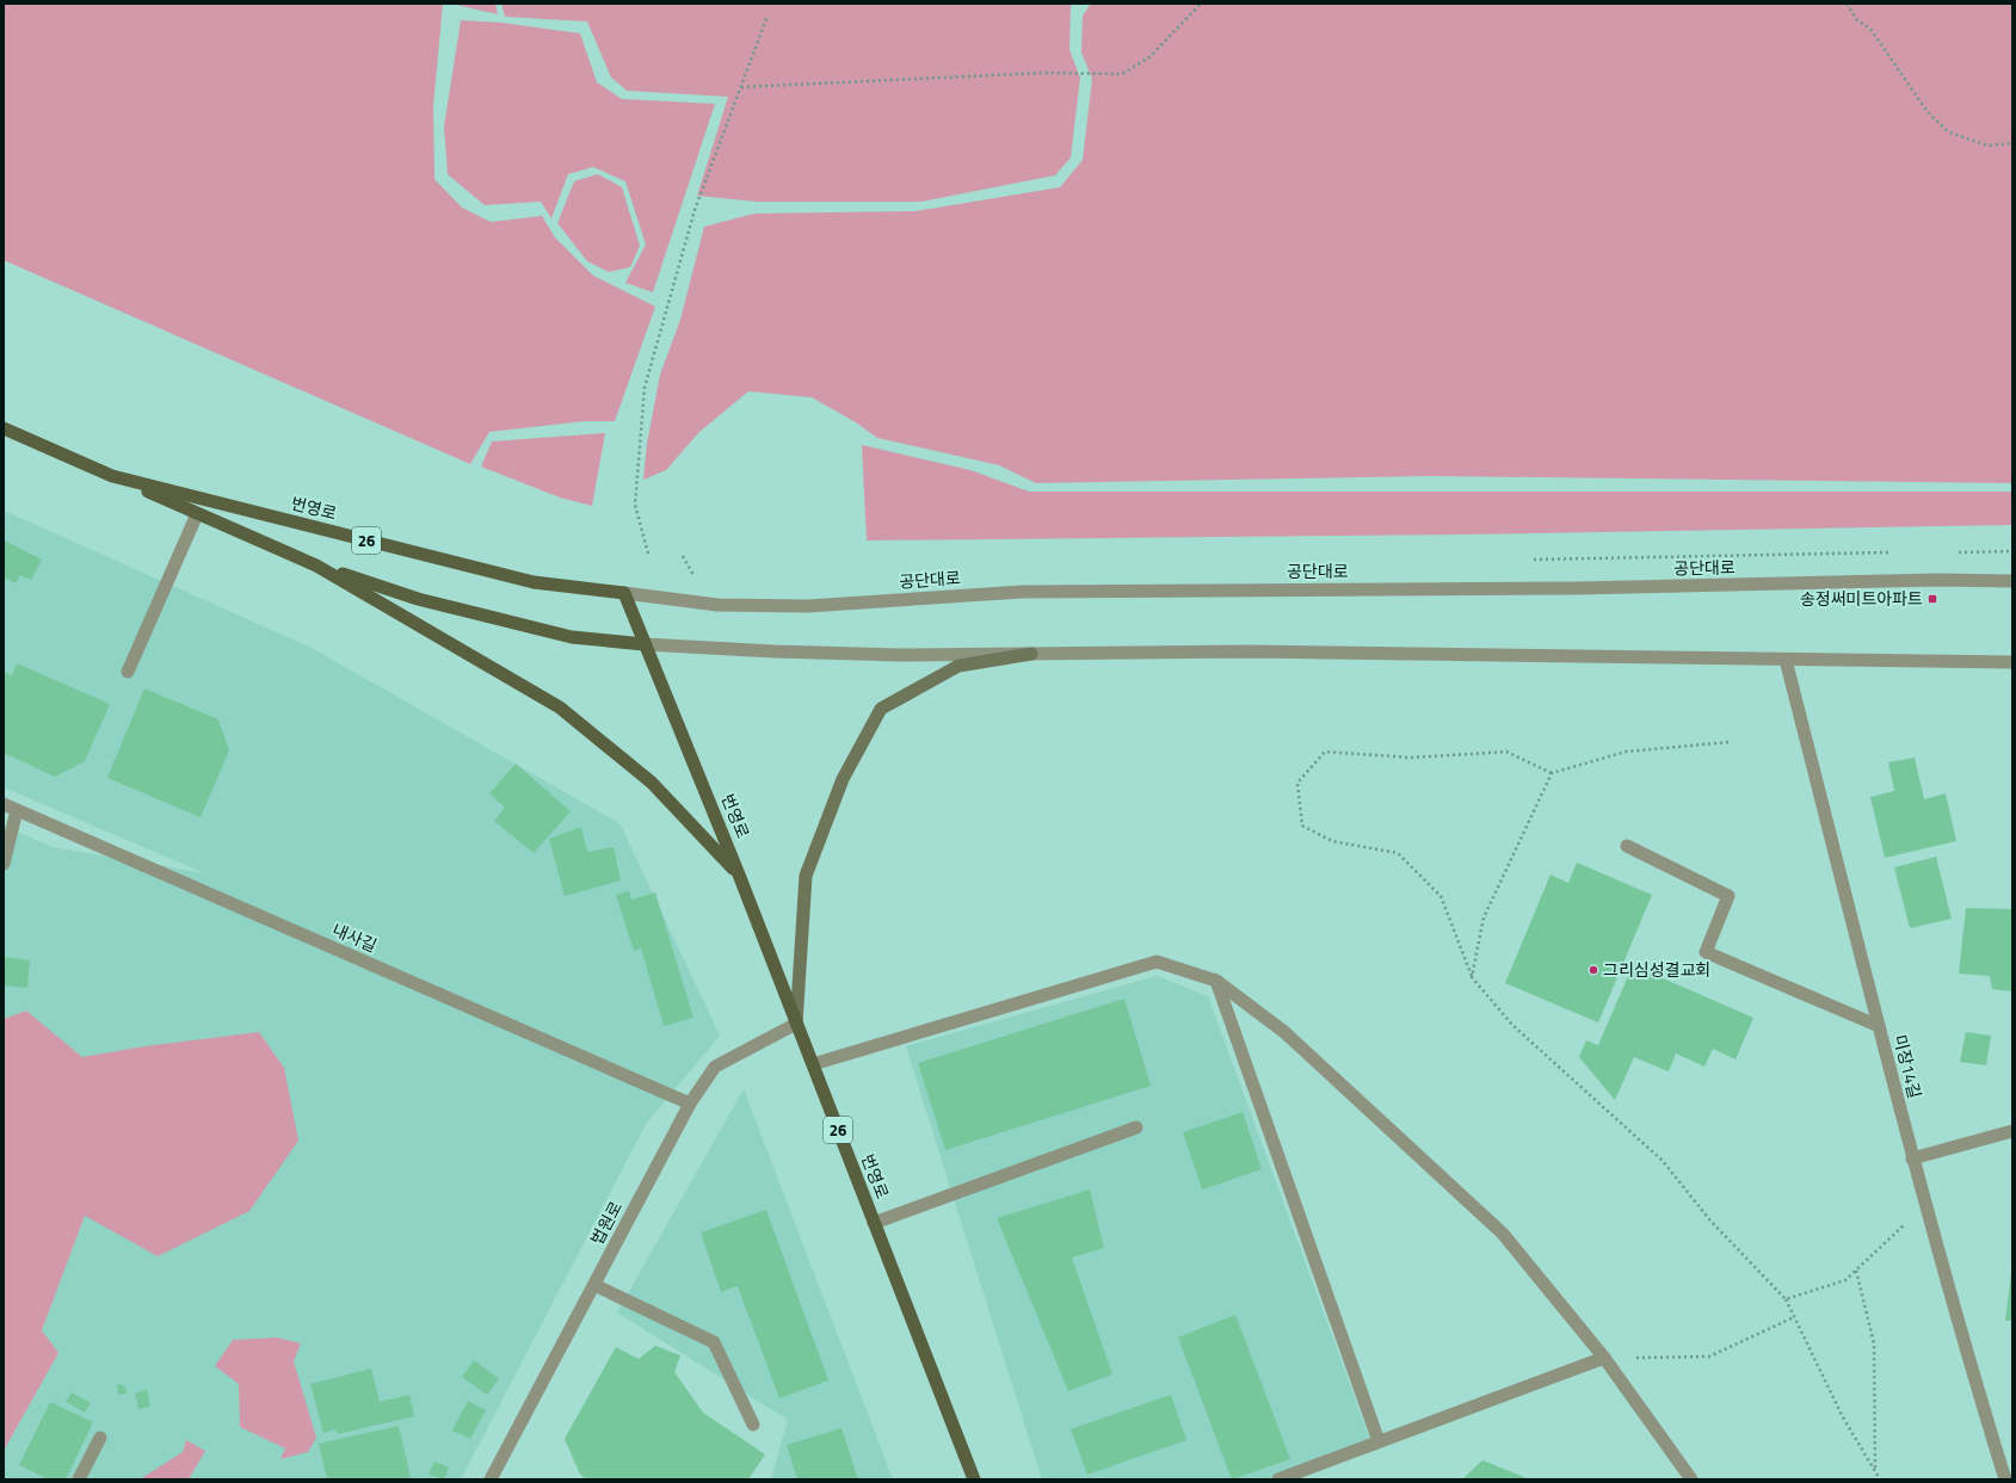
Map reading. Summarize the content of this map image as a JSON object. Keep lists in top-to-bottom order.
{
  "streets": {
    "main road": ["번영로", "26"],
    "street": [
      "공단대로",
      "내사길",
      "미장14길",
      "법원로"
    ]
  },
  "crossings": [
    ["번영로", "공단대로"],
    ["번영로", "법원로"],
    ["내사길", "법원로"]
  ],
  "places": {
    "transit": ["송정써미트아파트"],
    "other": ["그리심성결교회"]
  }
}
